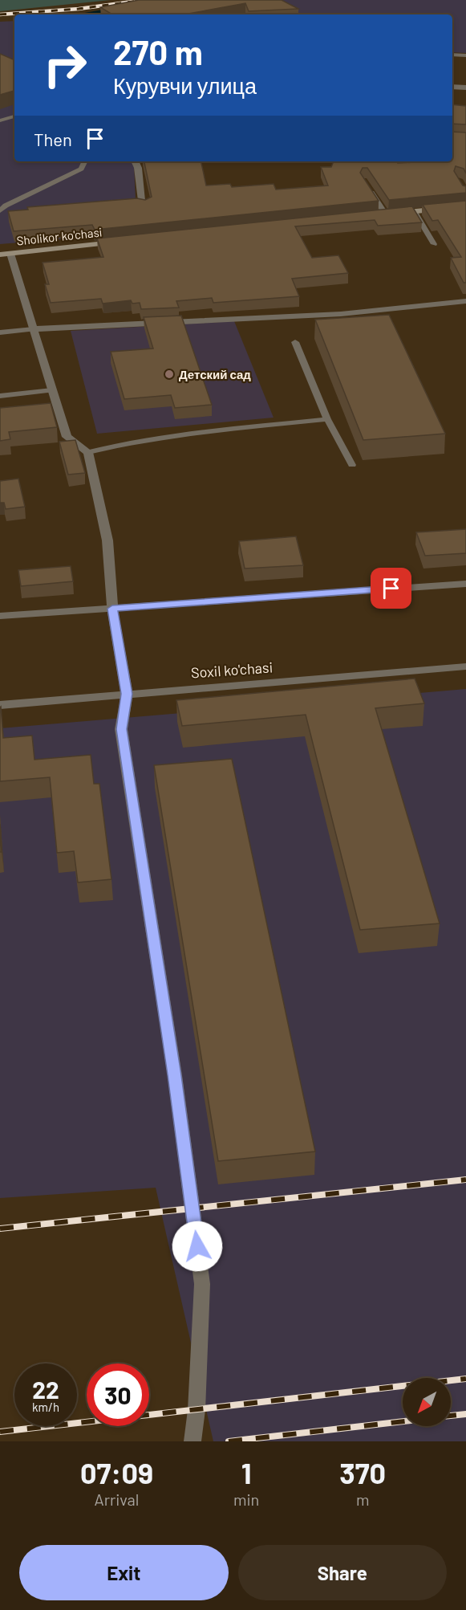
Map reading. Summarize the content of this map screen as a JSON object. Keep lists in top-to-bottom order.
{
  "streets": {
    "street": ["Sholikor ko'chasi", "Soxil ko'chasi"]
  },
  "places": ["Детский сад"],
  "north": "bottom left",
  "page": {
    "turn": ["270 m", "Курувчи улица"],
    "then": "Then",
    "speed": "22 km/h",
    "limit": "30",
    "eta": [
      "07:09",
      "Arrival",
      "1",
      "min",
      "370",
      "m"
    ],
    "buttons": ["Exit", "Share"]
  }
}
